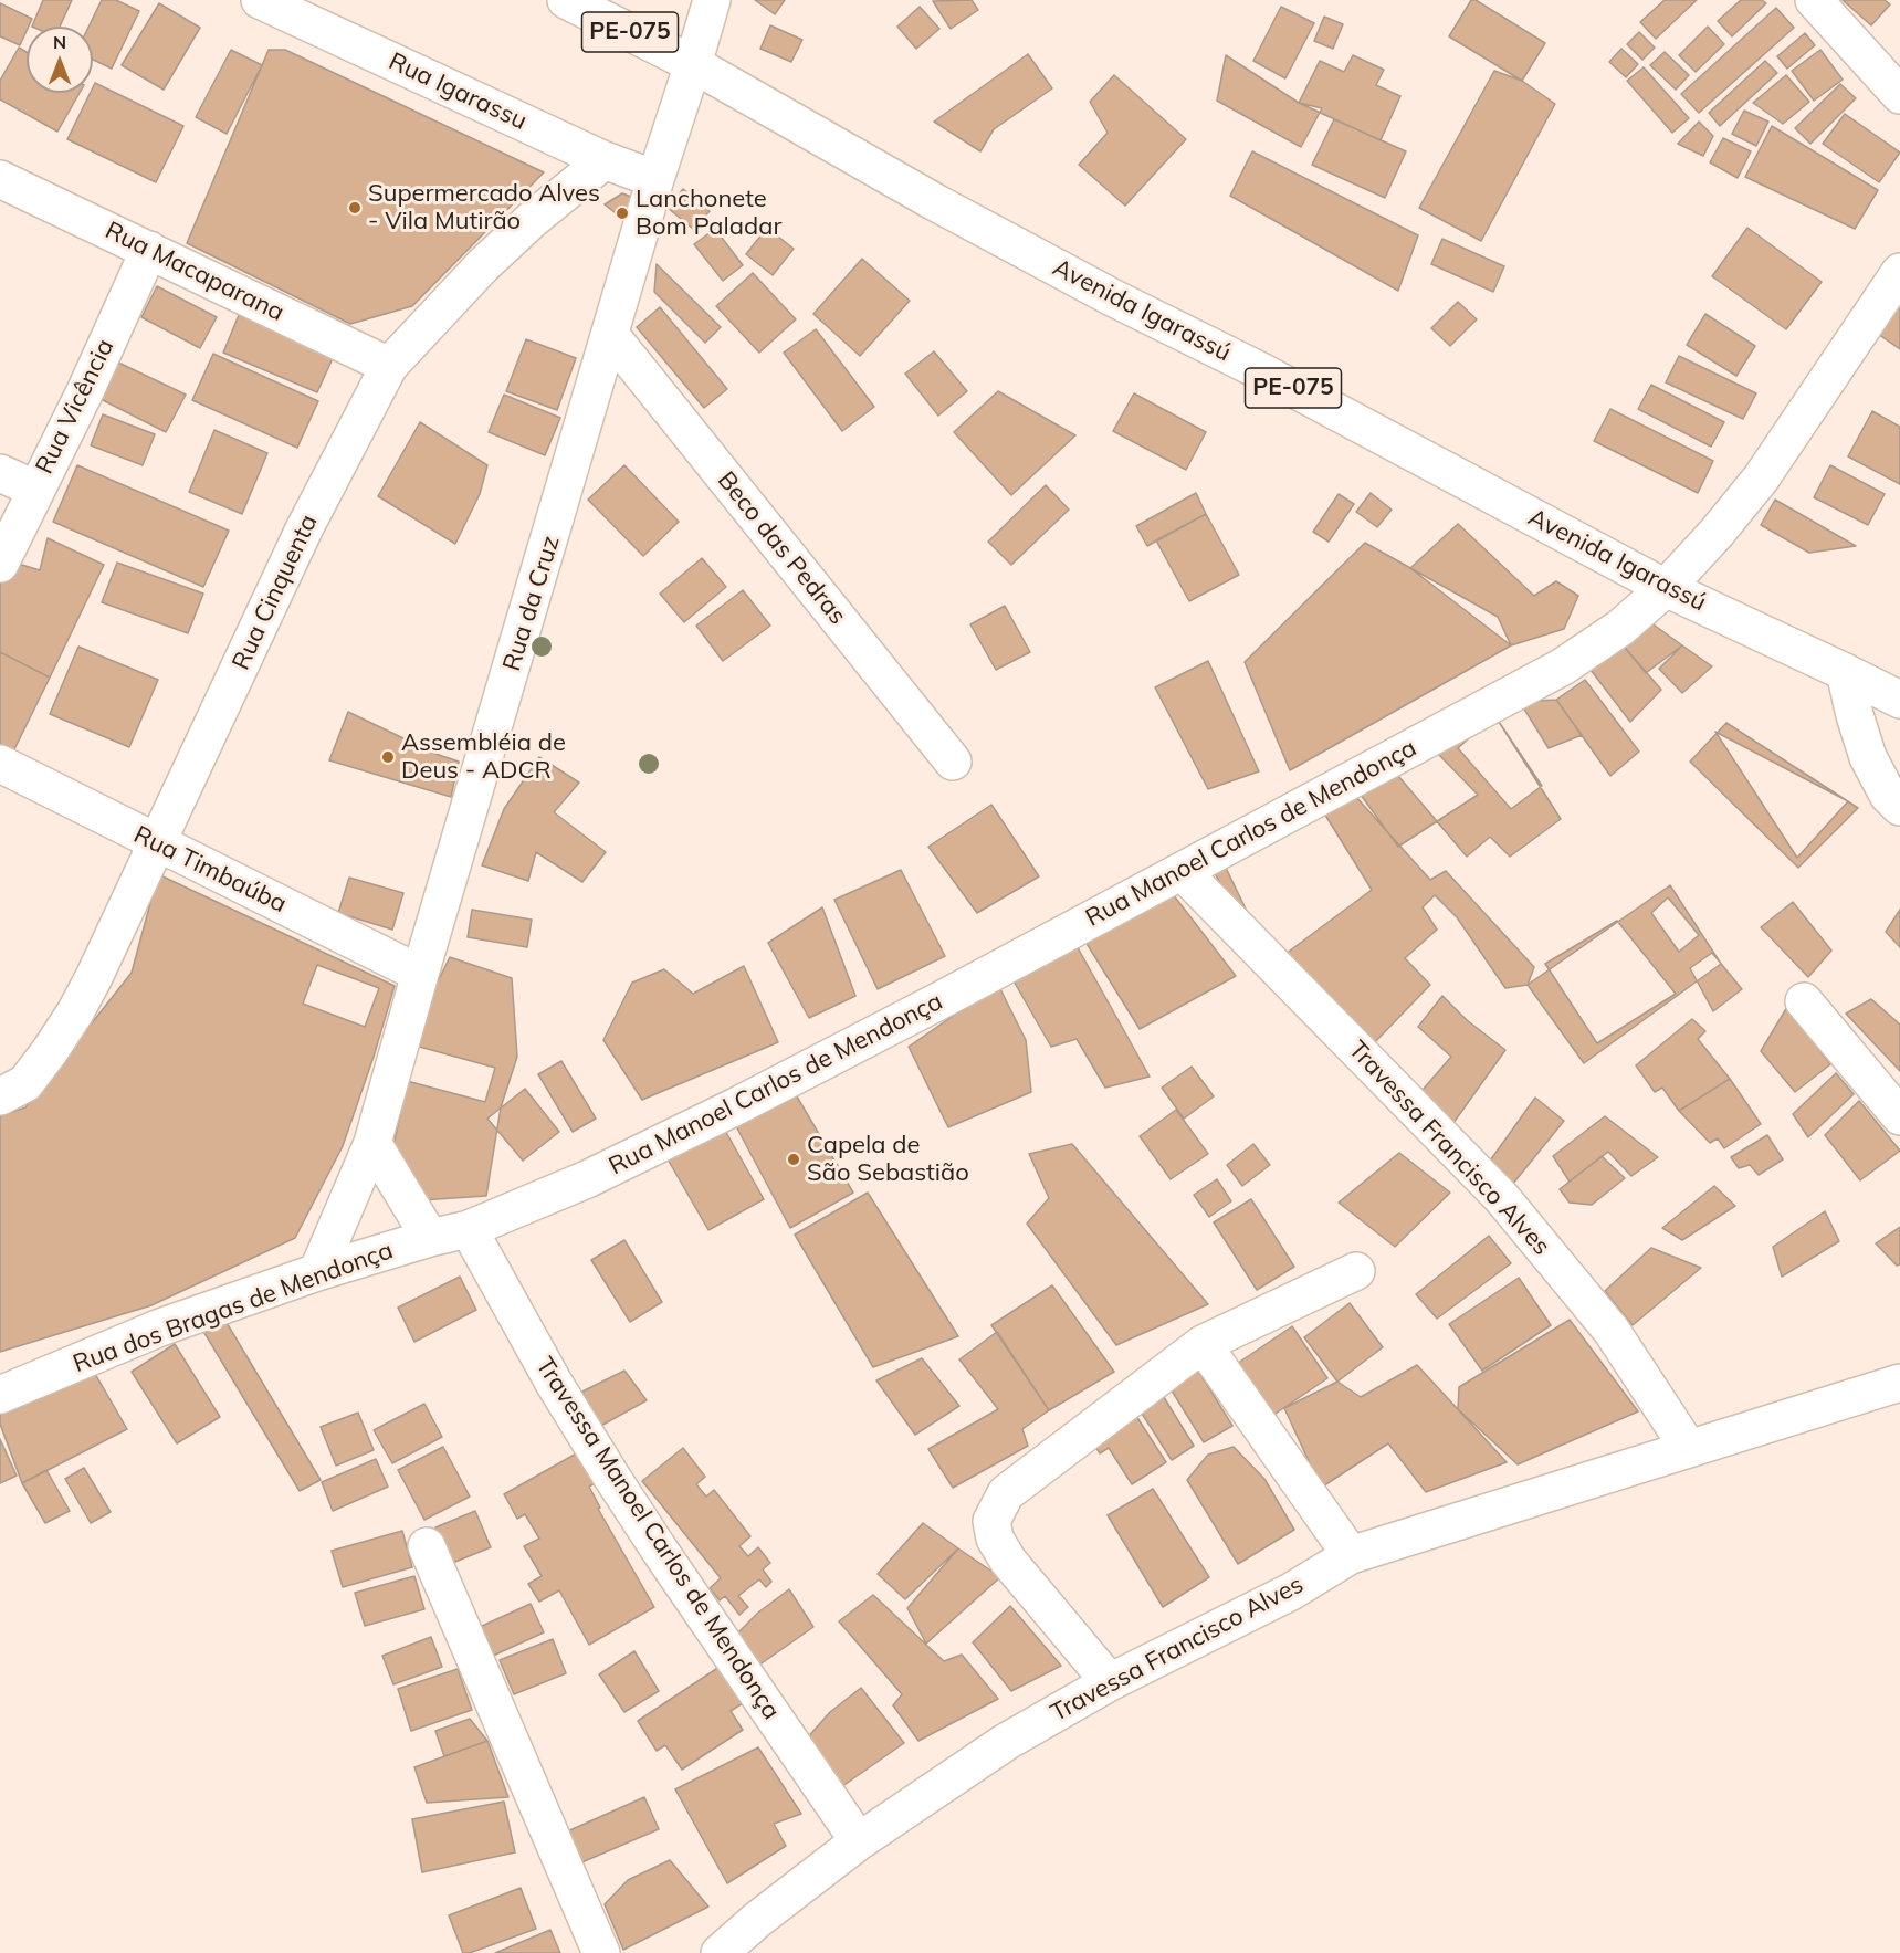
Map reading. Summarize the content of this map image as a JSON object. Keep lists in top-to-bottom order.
{
  "streets": {
    "street": [
      "PE-075",
      "Rua Igarassu",
      "Rua Macaparana",
      "Avenida Igarassú",
      "Rua Vicência",
      "Beco das Pedras",
      "Rua Cinquenta",
      "Rua da Cruz",
      "Rua Manoel Carlos de Mendonça",
      "Rua Timbaúba",
      "Travessa Francisco Alves",
      "Rua dos Bragas de Mendonça",
      "Travessa Manoel Carlos de Mendonça"
    ]
  },
  "crossings": [
    ["Rua Igarassu", "Rua Cinquenta"],
    ["Rua Igarassu", "Rua da Cruz"],
    ["Rua Macaparana", "Rua Vicência"],
    ["Rua Macaparana", "Rua Cinquenta"],
    ["Avenida Igarassú", "Rua da Cruz"],
    ["Avenida Igarassú", "Rua Manoel Carlos de Mendonça"],
    ["Beco das Pedras", "Rua da Cruz"],
    ["Rua Cinquenta", "Rua Timbaúba"],
    ["Rua da Cruz", "Rua Timbaúba"],
    ["Rua da Cruz", "Rua dos Bragas de Mendonça"],
    ["Rua Manoel Carlos de Mendonça", "Travessa Francisco Alves"],
    ["Rua Manoel Carlos de Mendonça", "Rua dos Bragas de Mendonça"],
    ["Rua Manoel Carlos de Mendonça", "Travessa Manoel Carlos de Mendonça"],
    ["Travessa Francisco Alves", "Travessa Manoel Carlos de Mendonça"],
    ["Rua dos Bragas de Mendonça", "Travessa Manoel Carlos de Mendonça"]
  ],
  "places": [
    "Supermercado Alves - Vila Mutirão",
    "Lanchonete Bom Paladar",
    "Assembléia de Deus - ADCR",
    "Capela de São Sebastião"
  ],
  "north": "top"
}
